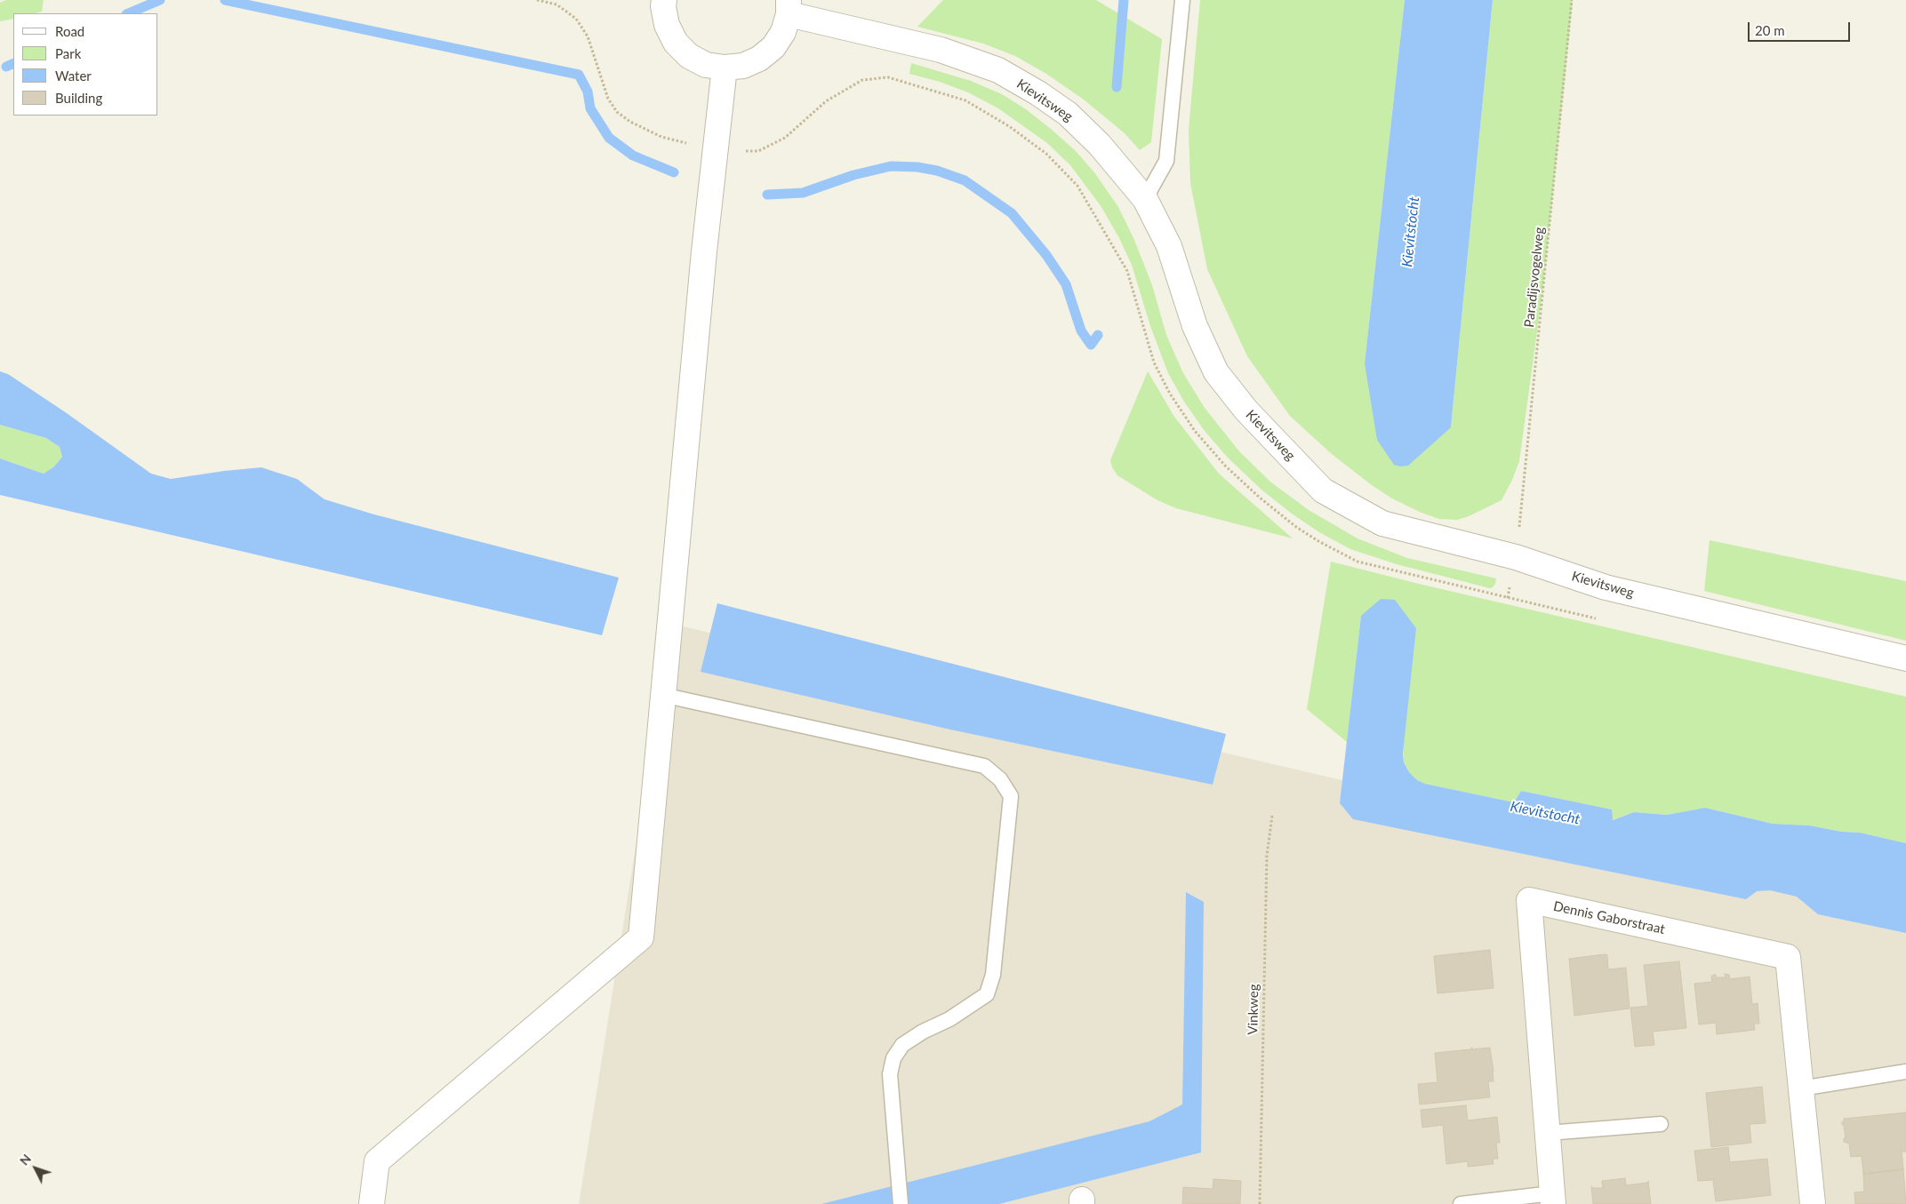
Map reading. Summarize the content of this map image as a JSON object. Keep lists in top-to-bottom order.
{
  "streets": {
    "street": ["Kievitsweg", "Dennis Gaborstraat"],
    "path": ["Paradijsvogelweg", "Vinkweg"]
  },
  "crossings": [
    ["Kievitsweg", "Paradijsvogelweg"]
  ],
  "water": ["Kievitstocht"],
  "legend": [
    "Road",
    "Park",
    "Water",
    "Building"
  ],
  "scale_bar": "20 m",
  "north": "top left"
}
